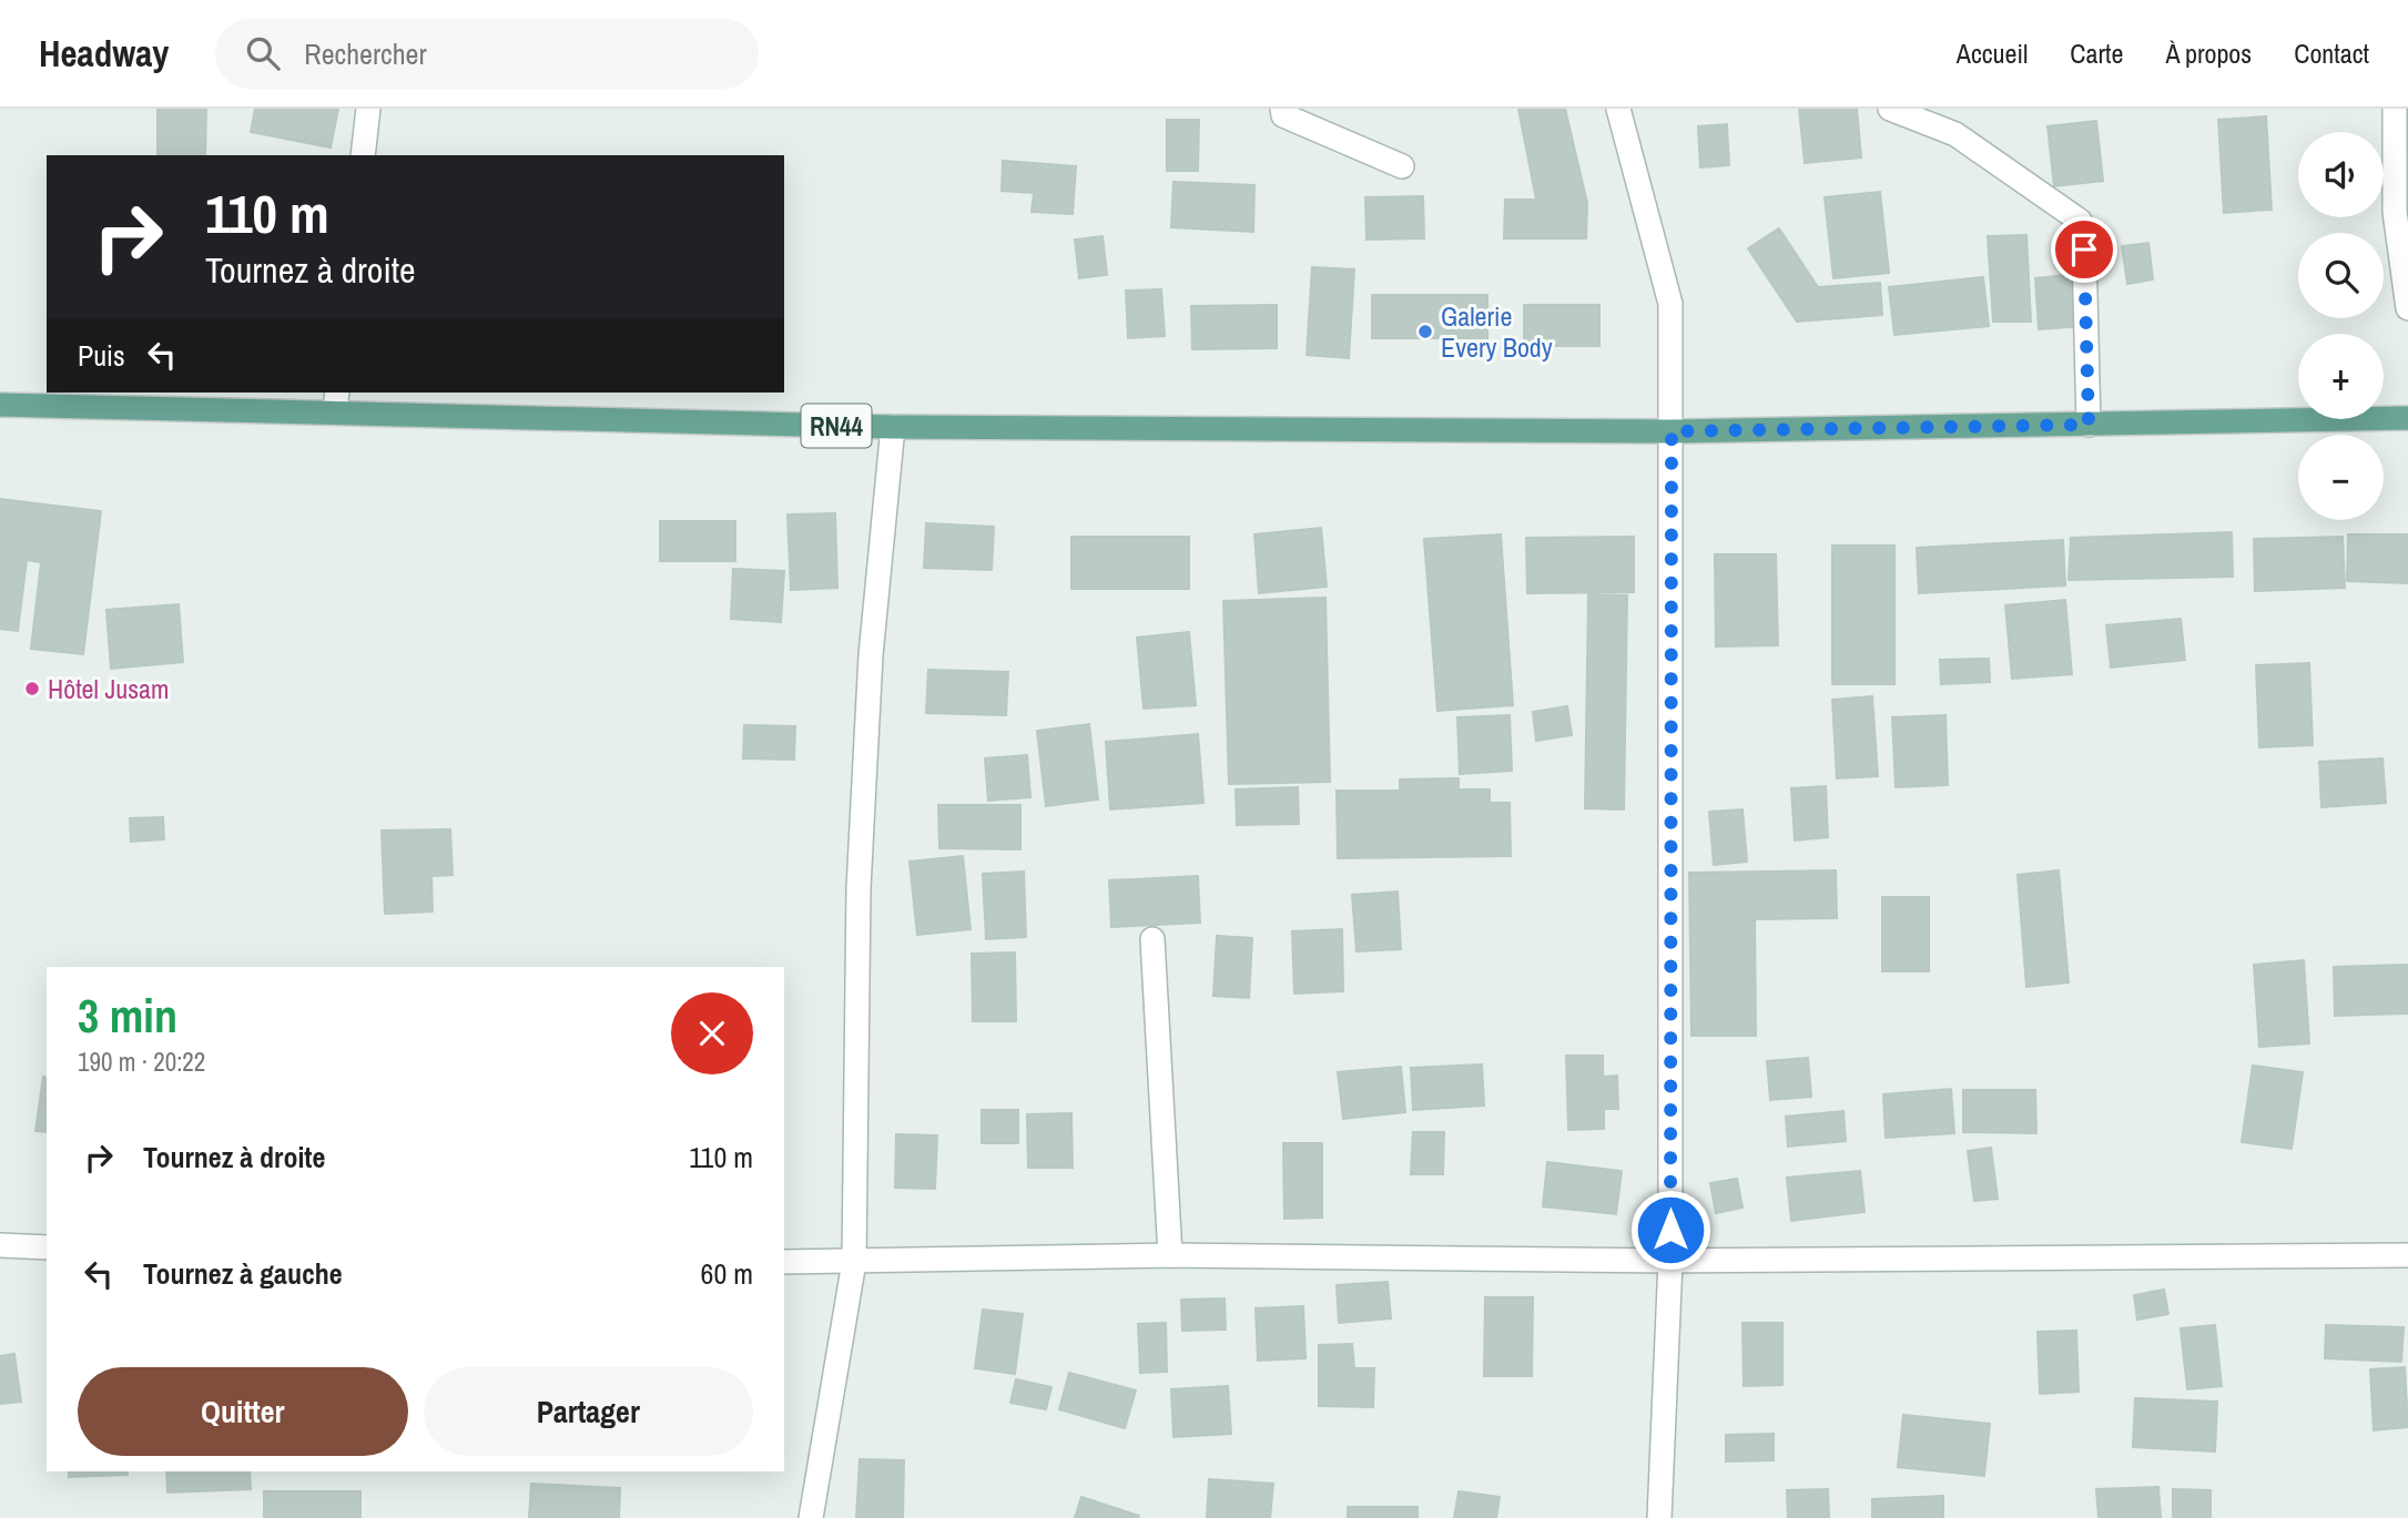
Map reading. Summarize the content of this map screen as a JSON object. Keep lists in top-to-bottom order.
{
  "streets": {
    "main road": ["RN44"]
  },
  "places": ["Galerie Every Body", "Hôtel Jusam"],
  "page": {
    "header": "Headway",
    "search": "Rechercher",
    "nav": [
      "Accueil",
      "Carte",
      "À propos",
      "Contact"
    ],
    "map_buttons": ["+", "−"],
    "turn": ["110 m", "Tournez à droite"],
    "then": "Puis",
    "heading": ["3 min", "190 m · 20:22"],
    "list": [
      {
        "name": "Tournez à droite",
        "value": "110 m"
      },
      {
        "name": "Tournez à gauche",
        "value": "60 m"
      }
    ],
    "buttons": ["Quitter", "Partager"]
  }
}
